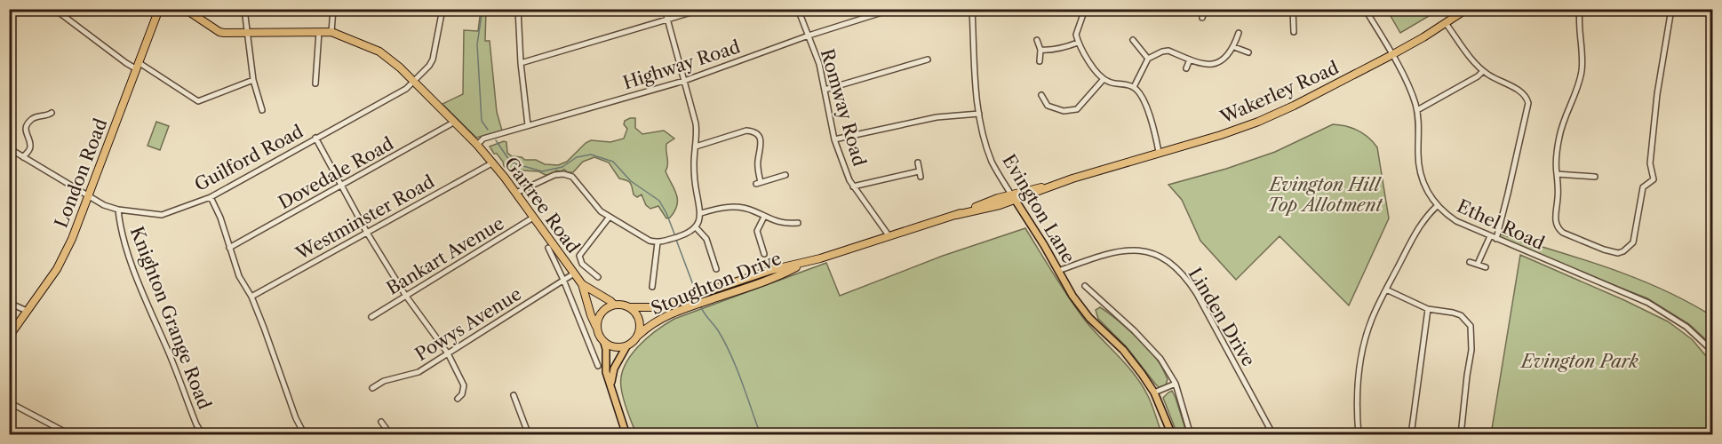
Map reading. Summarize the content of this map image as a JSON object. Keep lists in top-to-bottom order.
{
  "streets": {
    "highway": [
      "Wakerley Road",
      "London Road",
      "Gartree Road",
      "Stoughton Drive"
    ],
    "main road": ["Evington Lane"],
    "street": [
      "Highway Road",
      "Romway Road",
      "Guilford Road",
      "Dovedale Road",
      "Westminster Road",
      "Ethel Road",
      "Bankart Avenue",
      "Linden Drive",
      "Knighton Grange Road",
      "Powys Avenue"
    ]
  },
  "crossings": [
    ["Highway Road", "Romway Road"],
    ["Highway Road", "Gartree Road"],
    ["Wakerley Road", "Evington Lane"],
    ["Wakerley Road", "Ethel Road"],
    ["Wakerley Road", "Stoughton Drive"],
    ["Romway Road", "Stoughton Drive"],
    ["Guilford Road", "London Road"],
    ["Guilford Road", "Gartree Road"],
    ["Guilford Road", "Knighton Grange Road"],
    ["Dovedale Road", "Gartree Road"],
    ["Gartree Road", "Westminster Road"],
    ["Gartree Road", "Bankart Avenue"],
    ["Gartree Road", "Stoughton Drive"],
    ["Gartree Road", "Powys Avenue"],
    ["Evington Lane", "Stoughton Drive"],
    ["Evington Lane", "Linden Drive"]
  ],
  "parks": ["Evington Hill Top Allotment", "Evington Park"]
}
